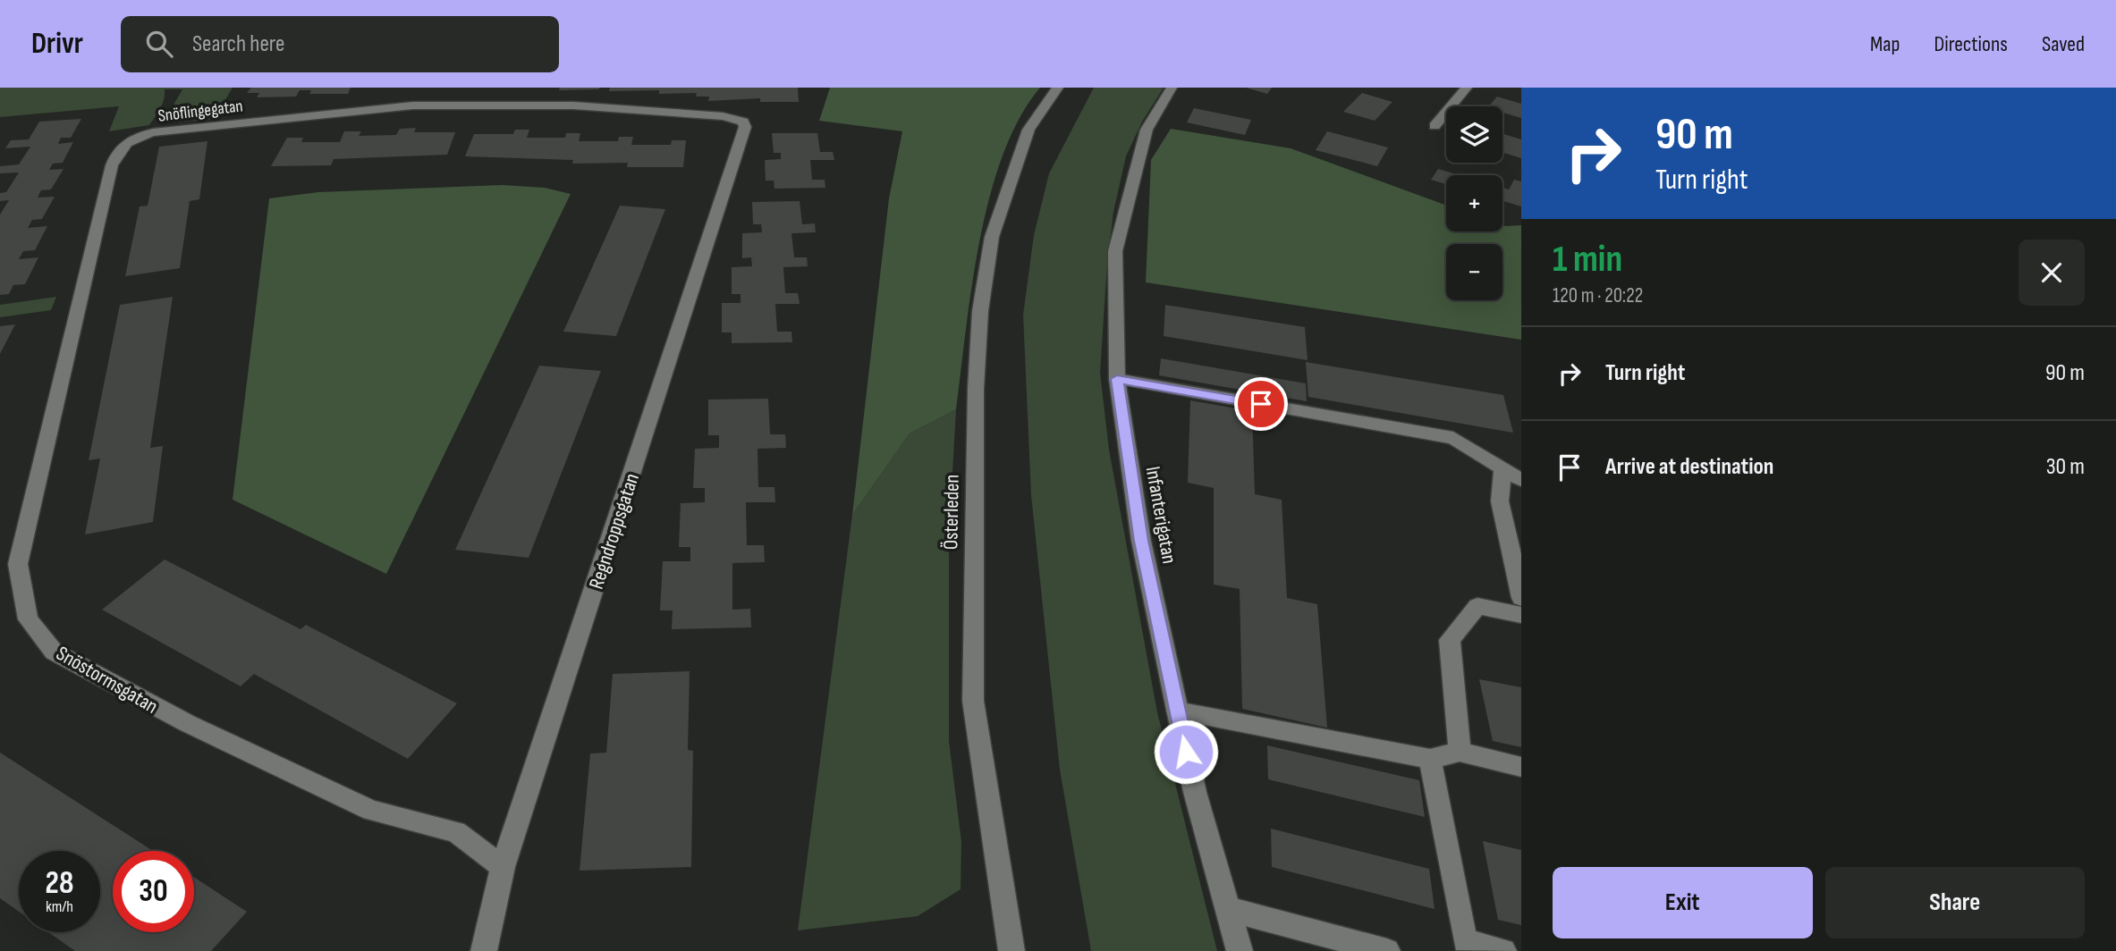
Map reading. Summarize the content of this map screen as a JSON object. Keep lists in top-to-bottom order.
{
  "streets": {
    "street": [
      "Snöflingegatan",
      "Österleden",
      "Infanterigatan",
      "Regndroppsgatan",
      "Snöstormsgatan"
    ]
  },
  "crossings": [
    ["Snöflingegatan", "Regndroppsgatan"],
    ["Snöflingegatan", "Snöstormsgatan"],
    ["Regndroppsgatan", "Snöstormsgatan"]
  ],
  "page": {
    "header": "Drivr",
    "search": "Search here",
    "nav": ["Map", "Directions", "Saved"],
    "turn": ["90 m", "Turn right"],
    "map_buttons": ["+", "−"],
    "heading": ["1 min", "120 m · 20:22"],
    "list": [
      {
        "name": "Turn right",
        "value": "90 m"
      },
      {
        "name": "Arrive at destination",
        "value": "30 m"
      }
    ],
    "speed": "28 km/h",
    "limit": "30",
    "buttons": ["Exit", "Share"]
  }
}
